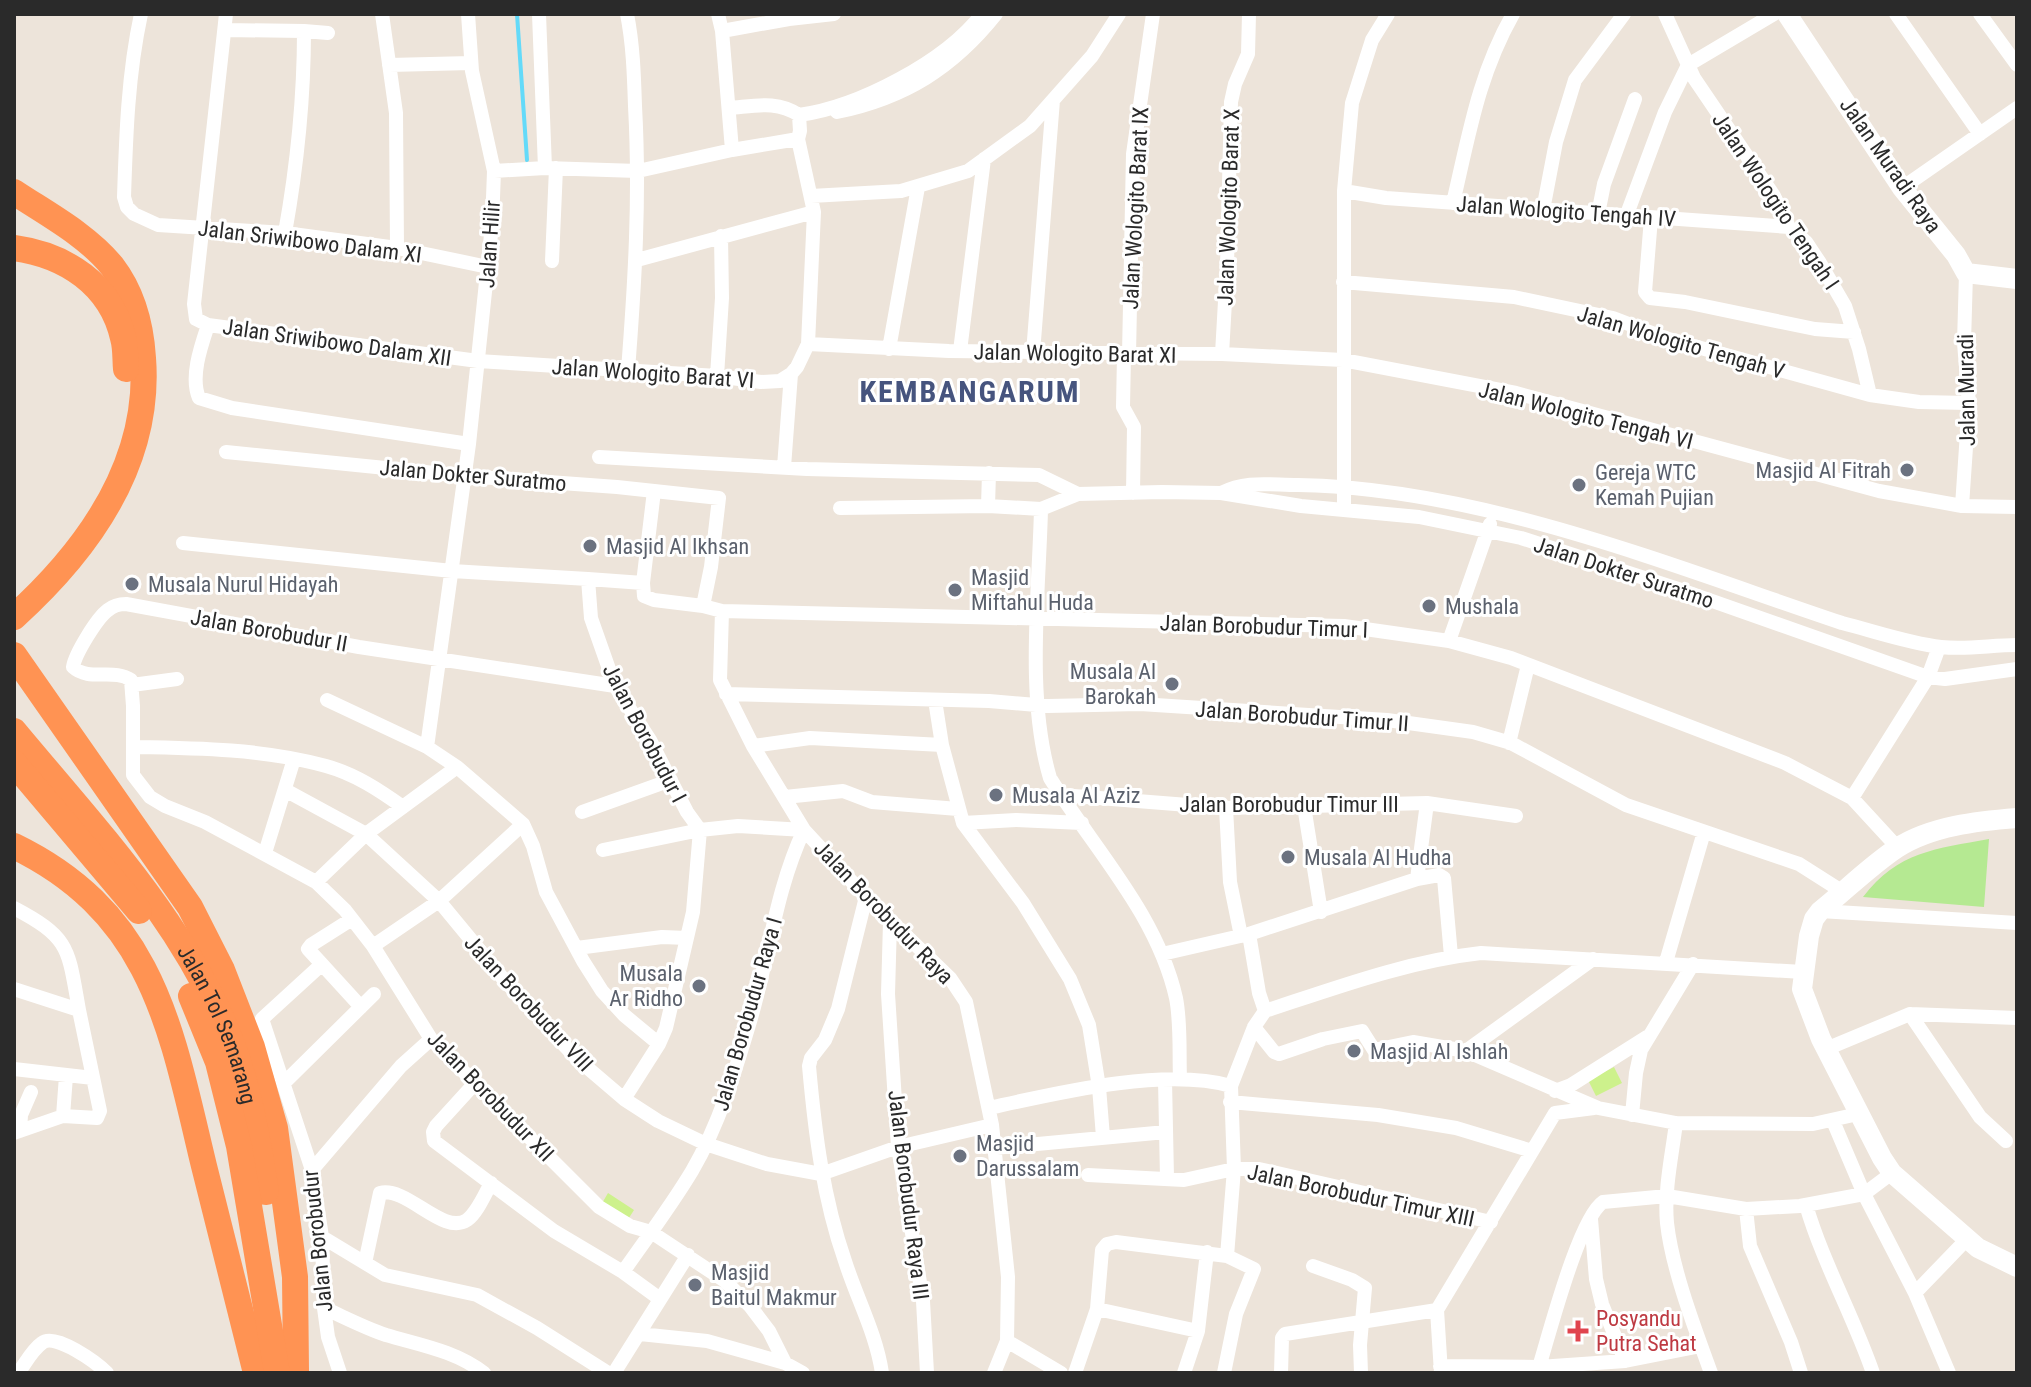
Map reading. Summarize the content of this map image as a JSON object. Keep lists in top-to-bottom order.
{
  "streets": {
    "highway": ["Jalan Tol Semarang"],
    "street": [
      "Jalan Muradi Raya",
      "Jalan Wologito Tengah I",
      "Jalan Wologito Barat X",
      "Jalan Wologito Barat IX",
      "Jalan Wologito Tengah IV",
      "Jalan Sriwibowo Dalam XI",
      "Jalan Hilir",
      "Jalan Sriwibowo Dalam XII",
      "Jalan Wologito Tengah V",
      "Jalan Wologito Barat XI",
      "Jalan Wologito Barat VI",
      "Jalan Muradi",
      "Jalan Wologito Tengah VI",
      "Jalan Dokter Suratmo",
      "Jalan Borobudur Timur I",
      "Jalan Borobudur II",
      "Jalan Borobudur Timur II",
      "Jalan Borobudur I",
      "Jalan Borobudur Timur III",
      "Jalan Borobudur Raya",
      "Jalan Borobudur VIII",
      "Jalan Borobudur Raya I",
      "Jalan Borobudur XII",
      "Jalan Borobudur Raya III",
      "Jalan Borobudur Timur XIII",
      "Jalan Borobudur"
    ]
  },
  "crossings": [
    ["Jalan Muradi Raya", "Jalan Muradi"],
    ["Jalan Wologito Tengah I", "Jalan Wologito Tengah IV"],
    ["Jalan Wologito Tengah I", "Jalan Wologito Tengah V"],
    ["Jalan Wologito Barat X", "Jalan Wologito Barat XI"],
    ["Jalan Wologito Barat IX", "Jalan Wologito Barat XI"],
    ["Jalan Wologito Barat IX", "Jalan Dokter Suratmo"],
    ["Jalan Sriwibowo Dalam XI", "Jalan Hilir"],
    ["Jalan Sriwibowo Dalam XI", "Jalan Sriwibowo Dalam XII"],
    ["Jalan Hilir", "Jalan Sriwibowo Dalam XII"],
    ["Jalan Hilir", "Jalan Wologito Barat VI"],
    ["Jalan Hilir", "Jalan Dokter Suratmo"],
    ["Jalan Sriwibowo Dalam XII", "Jalan Wologito Barat VI"],
    ["Jalan Wologito Tengah V", "Jalan Muradi"],
    ["Jalan Wologito Barat XI", "Jalan Wologito Tengah VI"],
    ["Jalan Muradi", "Jalan Wologito Tengah VI"],
    ["Jalan Dokter Suratmo", "Jalan Borobudur Timur I"],
    ["Jalan Borobudur Timur I", "Jalan Borobudur Raya"],
    ["Jalan Borobudur II", "Jalan Borobudur I"],
    ["Jalan Borobudur Timur II", "Jalan Borobudur Raya"],
    ["Jalan Borobudur Raya", "Jalan Borobudur Raya I"],
    ["Jalan Borobudur Raya", "Jalan Borobudur Raya III"],
    ["Jalan Borobudur VIII", "Jalan Borobudur Raya I"],
    ["Jalan Borobudur Raya I", "Jalan Borobudur XII"]
  ],
  "districts": ["KEMBANGARUM"],
  "places": {
    "other": [
      "Masjid Al Fitrah",
      "Gereja WTC Kemah Pujian",
      "Masjid Al Ikhsan",
      "Musala Nurul Hidayah",
      "Masjid Miftahul Huda",
      "Mushala",
      "Musala Al Barokah",
      "Musala Al Aziz",
      "Musala Al Hudha",
      "Musala Ar Ridho",
      "Masjid Al Ishlah",
      "Masjid Darussalam",
      "Masjid Baitul Makmur"
    ],
    "health": ["Posyandu Putra Sehat"]
  }
}
